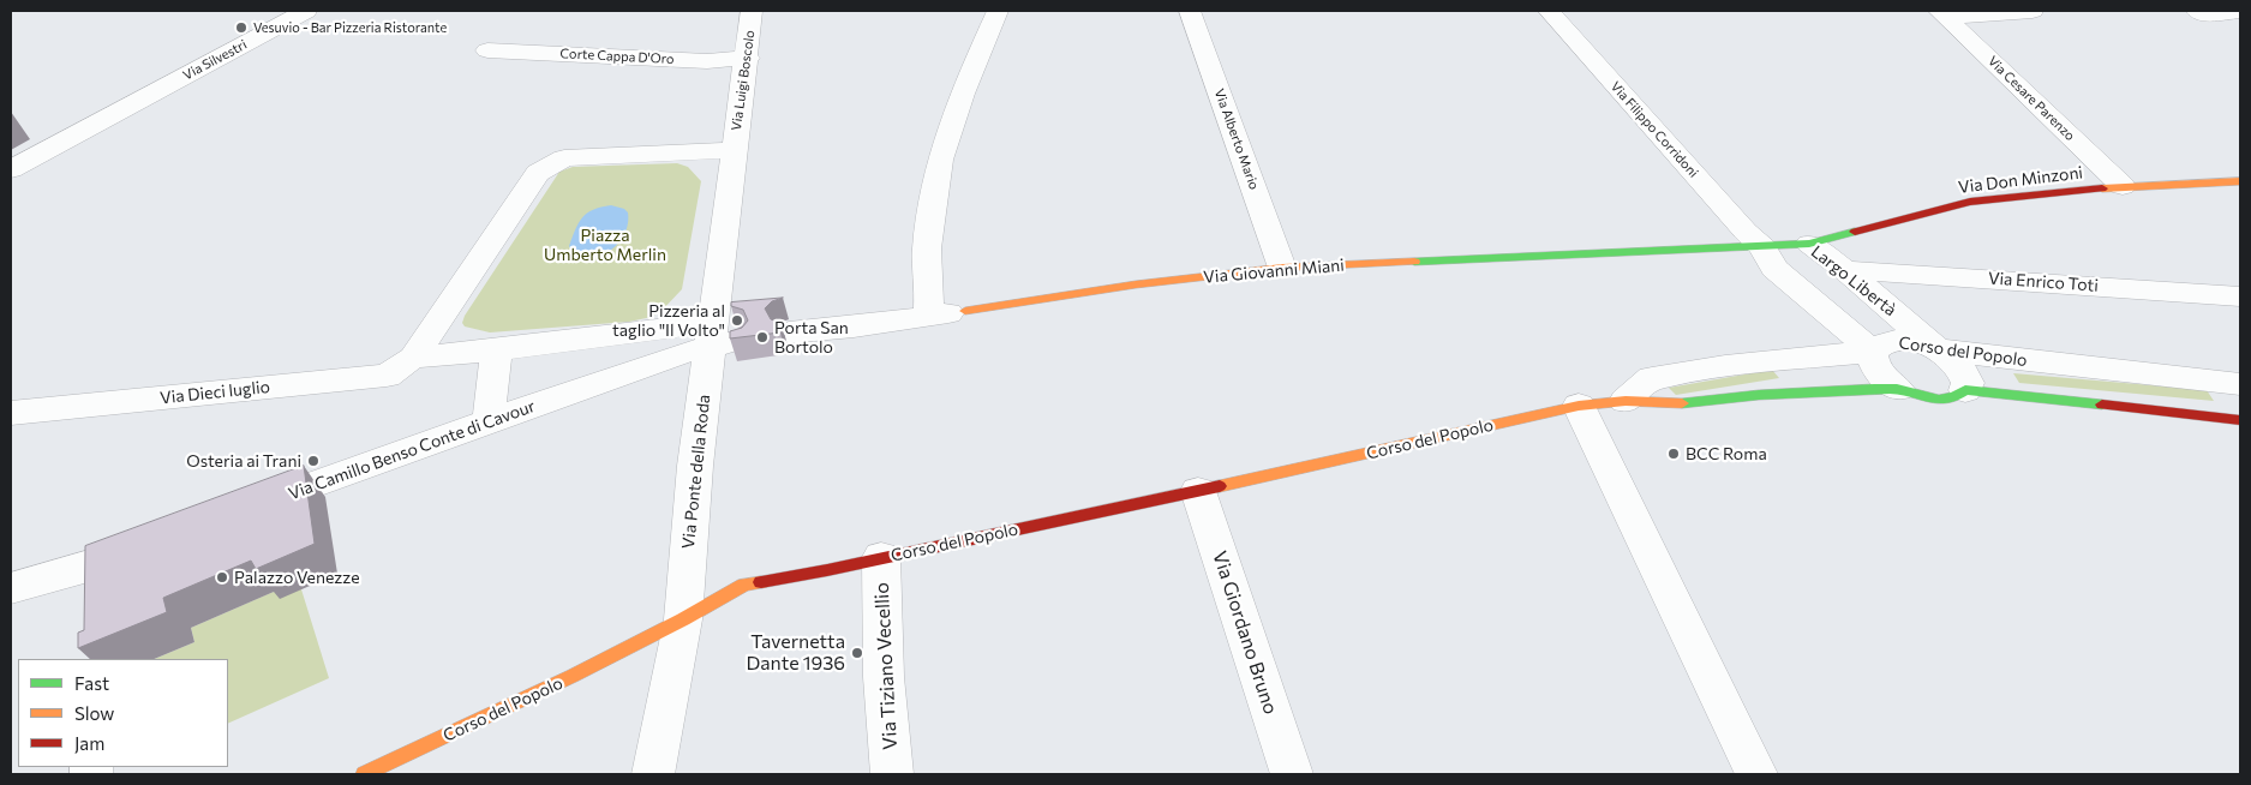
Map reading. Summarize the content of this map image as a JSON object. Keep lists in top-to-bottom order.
{
  "streets": {
    "street": [
      "Corte Cappa D'Oro",
      "Via Silvestri",
      "Via Luigi Boscolo",
      "Via Cesare Parenzo",
      "Via Filippo Corridoni",
      "Via Alberto Mario",
      "Via Don Minzoni",
      "Via Giovanni Miani",
      "Largo Libertà",
      "Via Enrico Toti",
      "Corso del Popolo",
      "Via Dieci luglio",
      "Via Camillo Benso Conte di Cavour",
      "Via Ponte della Roda",
      "Via Giordano Bruno",
      "Via Tiziano Vecellio"
    ]
  },
  "crossings": [
    ["Corte Cappa D'Oro", "Via Luigi Boscolo"],
    ["Via Cesare Parenzo", "Via Don Minzoni"],
    ["Via Filippo Corridoni", "Via Giovanni Miani"],
    ["Via Filippo Corridoni", "Largo Libertà"],
    ["Via Alberto Mario", "Via Giovanni Miani"],
    ["Via Don Minzoni", "Largo Libertà"],
    ["Via Giovanni Miani", "Largo Libertà"],
    ["Largo Libertà", "Via Enrico Toti"],
    ["Largo Libertà", "Corso del Popolo"],
    ["Corso del Popolo", "Via Ponte della Roda"],
    ["Corso del Popolo", "Via Giordano Bruno"],
    ["Corso del Popolo", "Via Tiziano Vecellio"],
    ["Via Camillo Benso Conte di Cavour", "Via Ponte della Roda"]
  ],
  "parks": ["Piazza Umberto Merlin"],
  "places": [
    "Vesuvio - Bar Pizzeria Ristorante",
    "Pizzeria al taglio \"Il Volto\"",
    "Porta San Bortolo",
    "BCC Roma",
    "Osteria ai Trani",
    "Palazzo Venezze",
    "Tavernetta Dante 1936"
  ],
  "legend": ["Fast", "Slow", "Jam"]
}
